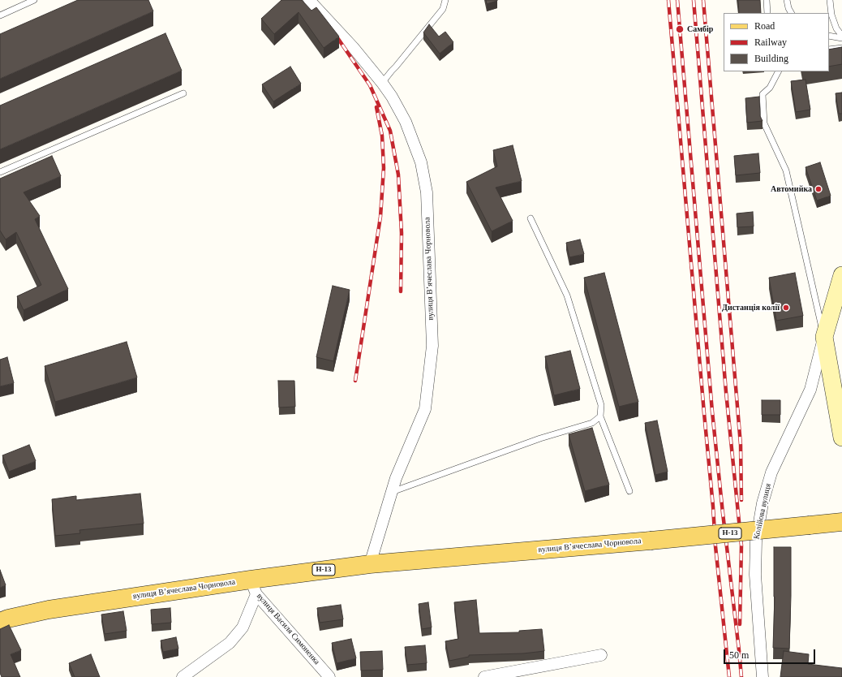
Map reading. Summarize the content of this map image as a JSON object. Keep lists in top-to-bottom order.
{
  "streets": {
    "main road": ["вулиця Вʼячеслава Чорновола", "Н-13"],
    "street": ["Колійова вулиця", "вулиця Василя Симоненка"]
  },
  "crossings": [
    ["вулиця Вʼячеслава Чорновола", "вулиця Василя Симоненка"]
  ],
  "places": ["Самбір", "Автомийка", "Дистанція колії"],
  "legend": ["Road", "Railway", "Building"],
  "scale_bar": "50 m"
}
